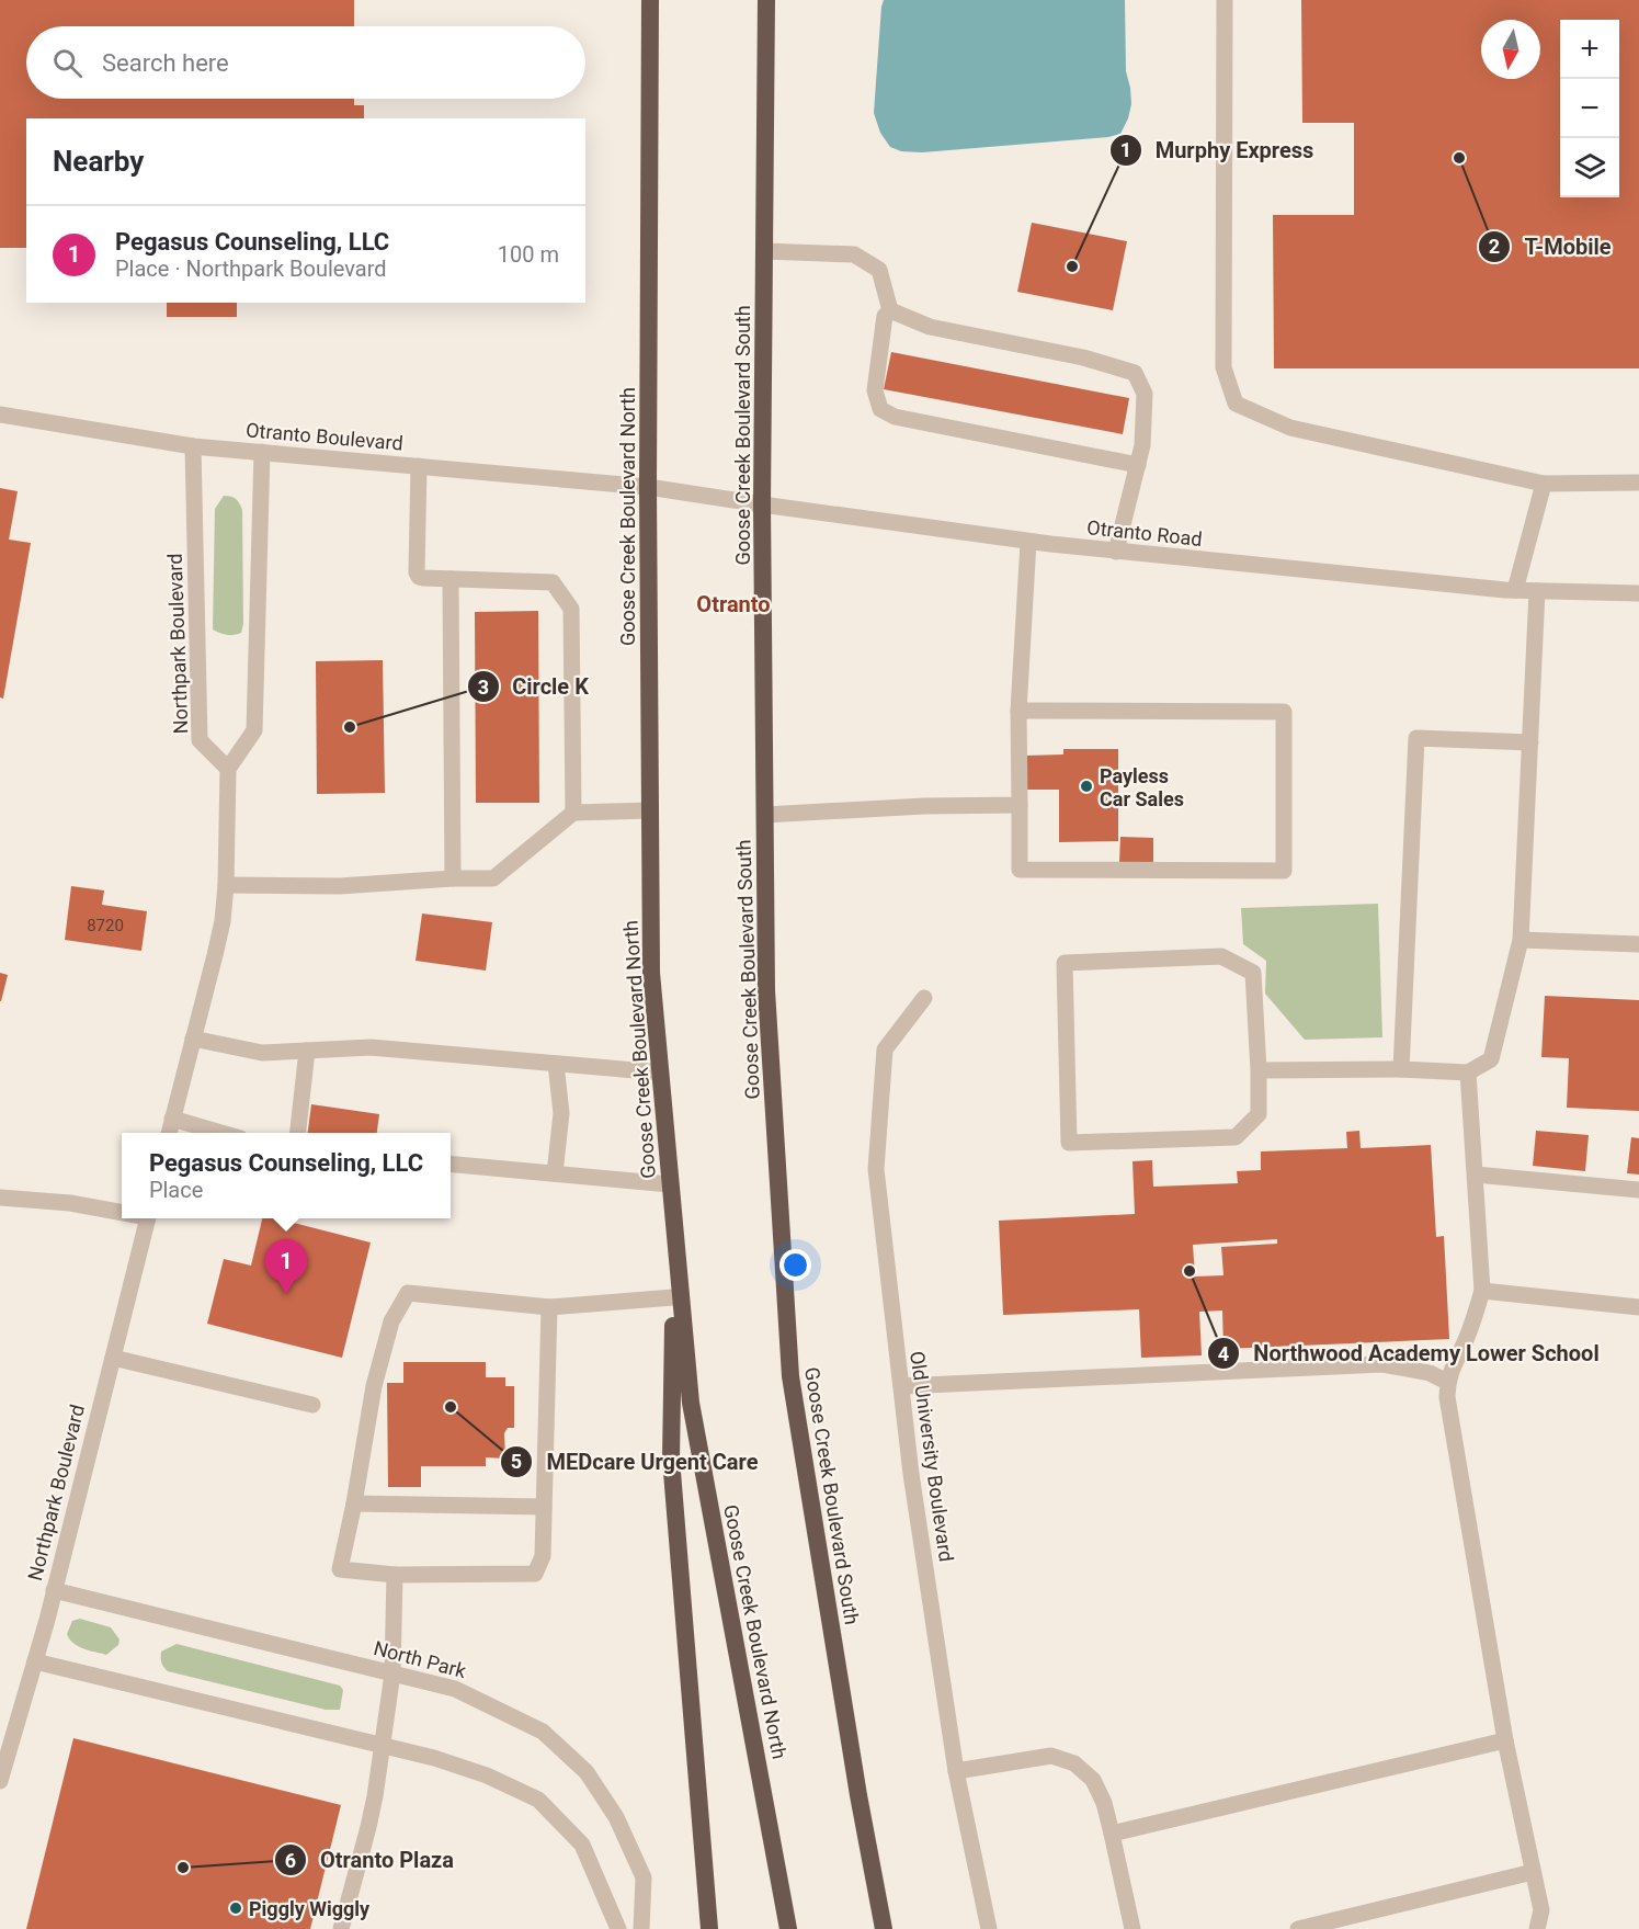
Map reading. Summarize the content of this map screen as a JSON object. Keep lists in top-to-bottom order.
{
  "streets": {
    "highway": ["Goose Creek Boulevard South", "Goose Creek Boulevard North"],
    "street": [
      "Otranto Boulevard",
      "Otranto Road",
      "Northpark Boulevard",
      "Old University Boulevard",
      "North Park"
    ]
  },
  "crossings": [
    ["Goose Creek Boulevard South", "Otranto Road"],
    ["Otranto Boulevard", "Goose Creek Boulevard North"],
    ["Otranto Boulevard", "Otranto Road"],
    ["Otranto Boulevard", "Northpark Boulevard"],
    ["Goose Creek Boulevard North", "Otranto Road"],
    ["Northpark Boulevard", "North Park"]
  ],
  "districts": ["Otranto"],
  "places": [
    "T-Mobile",
    "Murphy Express",
    "Circle K",
    "Payless Car Sales",
    "Northwood Academy Lower School",
    "MEDcare Urgent Care",
    "Otranto Plaza",
    "Piggly Wiggly"
  ],
  "house_numbers": ["8720"],
  "north": "bottom",
  "page": {
    "map_buttons": ["+", "−"],
    "search": "Search here",
    "heading": "Nearby",
    "list": [
      {
        "mark": "1",
        "name": "Pegasus Counseling, LLC",
        "note": "Place · Northpark Boulevard",
        "value": "100 m"
      }
    ],
    "popup": ["Pegasus Counseling, LLC", "Place"],
    "pins": "1"
  }
}
